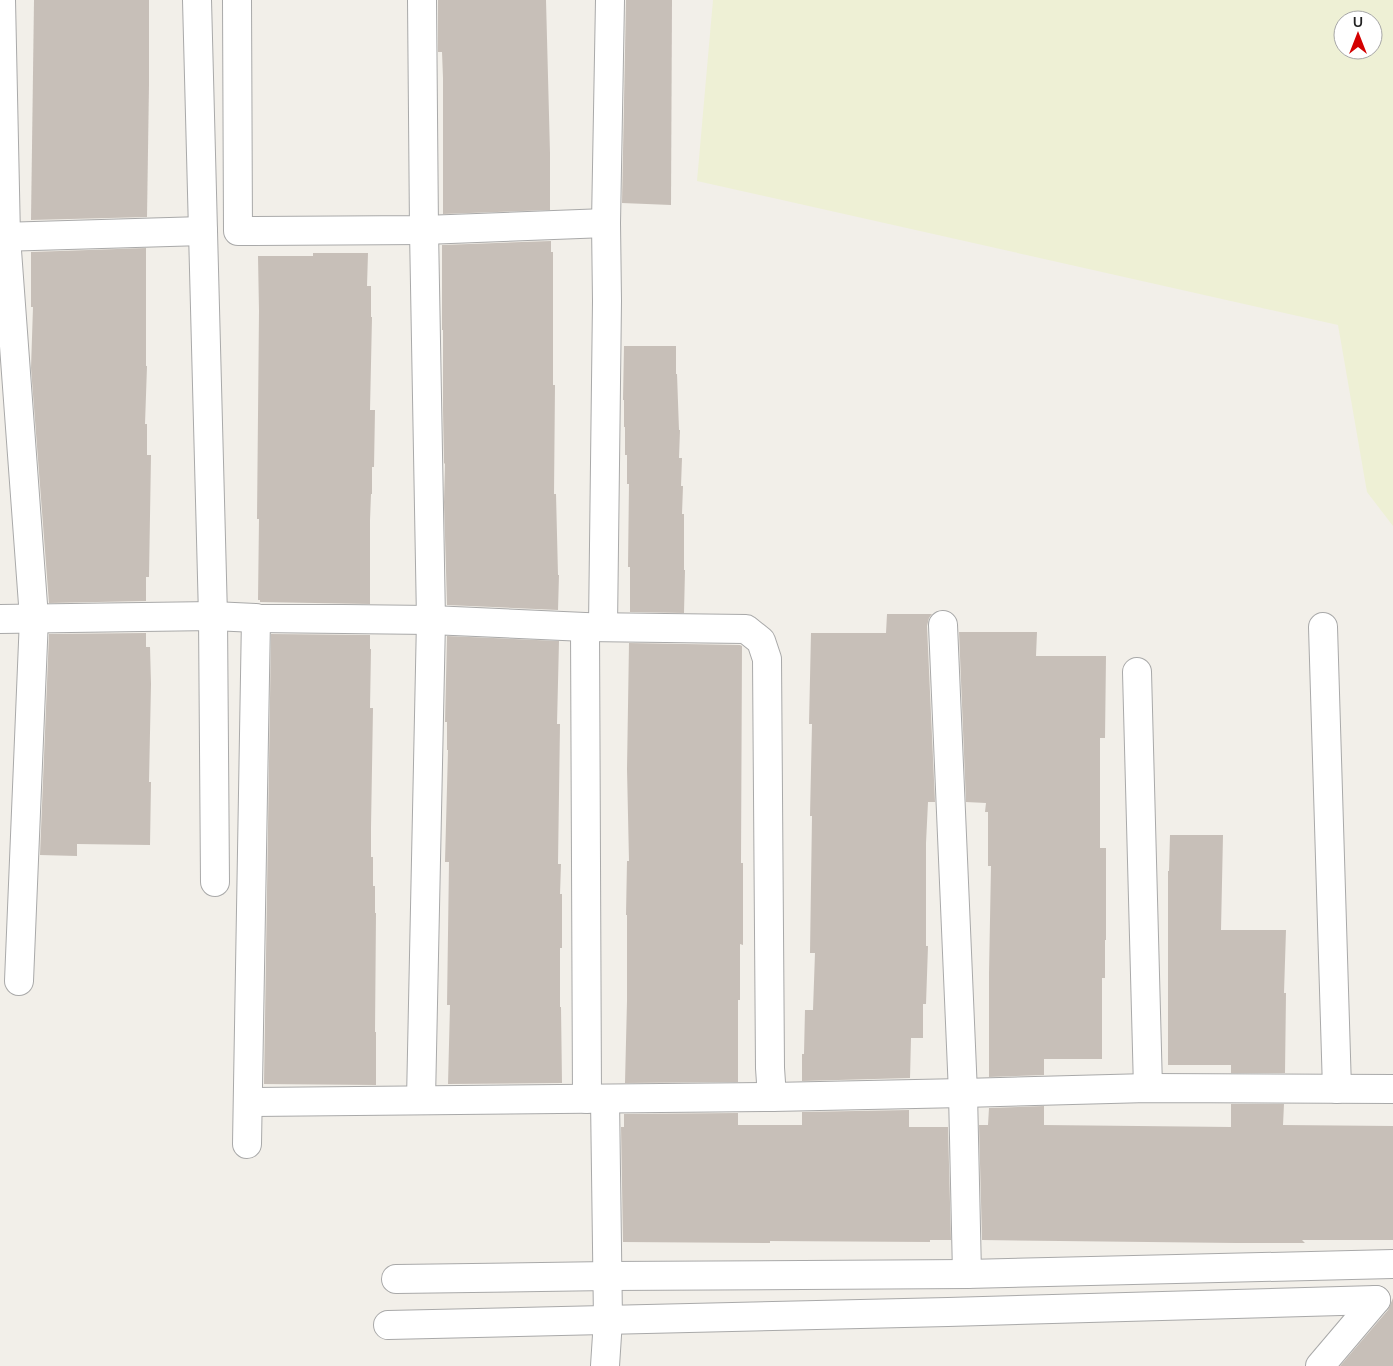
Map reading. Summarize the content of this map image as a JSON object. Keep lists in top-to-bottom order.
{
  "north": "top"
}
